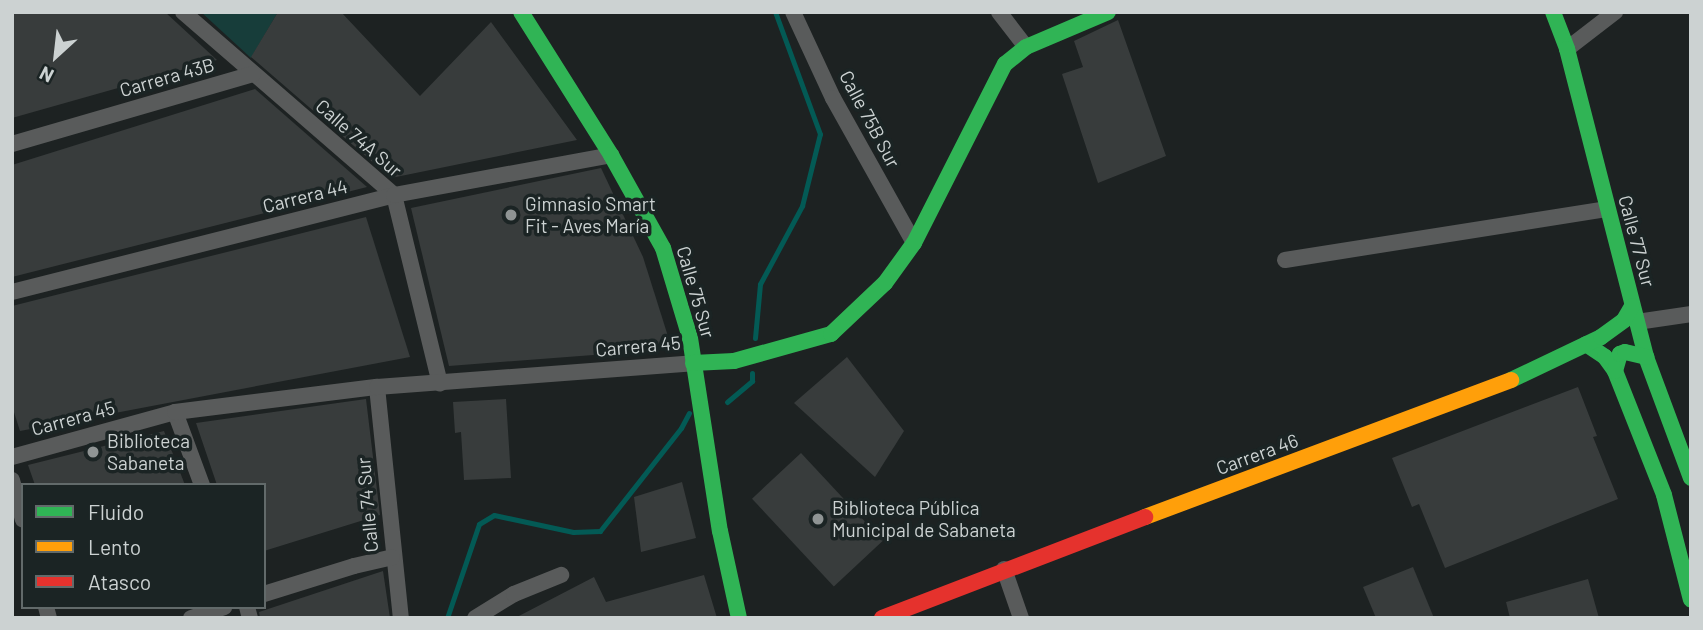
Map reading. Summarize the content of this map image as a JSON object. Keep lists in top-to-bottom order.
{
  "streets": {
    "street": [
      "Carrera 43B",
      "Calle 75B Sur",
      "Calle 74A Sur",
      "Carrera 44",
      "Calle 77 Sur",
      "Calle 75 Sur",
      "Carrera 45",
      "Carrera 46",
      "Calle 74 Sur"
    ]
  },
  "crossings": [
    ["Carrera 43B", "Calle 74A Sur"],
    ["Calle 75B Sur", "Carrera 45"],
    ["Calle 74A Sur", "Carrera 44"],
    ["Calle 74A Sur", "Carrera 45"],
    ["Carrera 44", "Calle 75 Sur"],
    ["Calle 77 Sur", "Carrera 46"],
    ["Calle 75 Sur", "Carrera 45"],
    ["Carrera 45", "Calle 74 Sur"]
  ],
  "places": ["Gimnasio Smart Fit - Aves María", "Biblioteca Sabaneta", "Biblioteca Pública Municipal de Sabaneta"],
  "legend": ["Fluido", "Lento", "Atasco"],
  "north": "bottom left"
}
